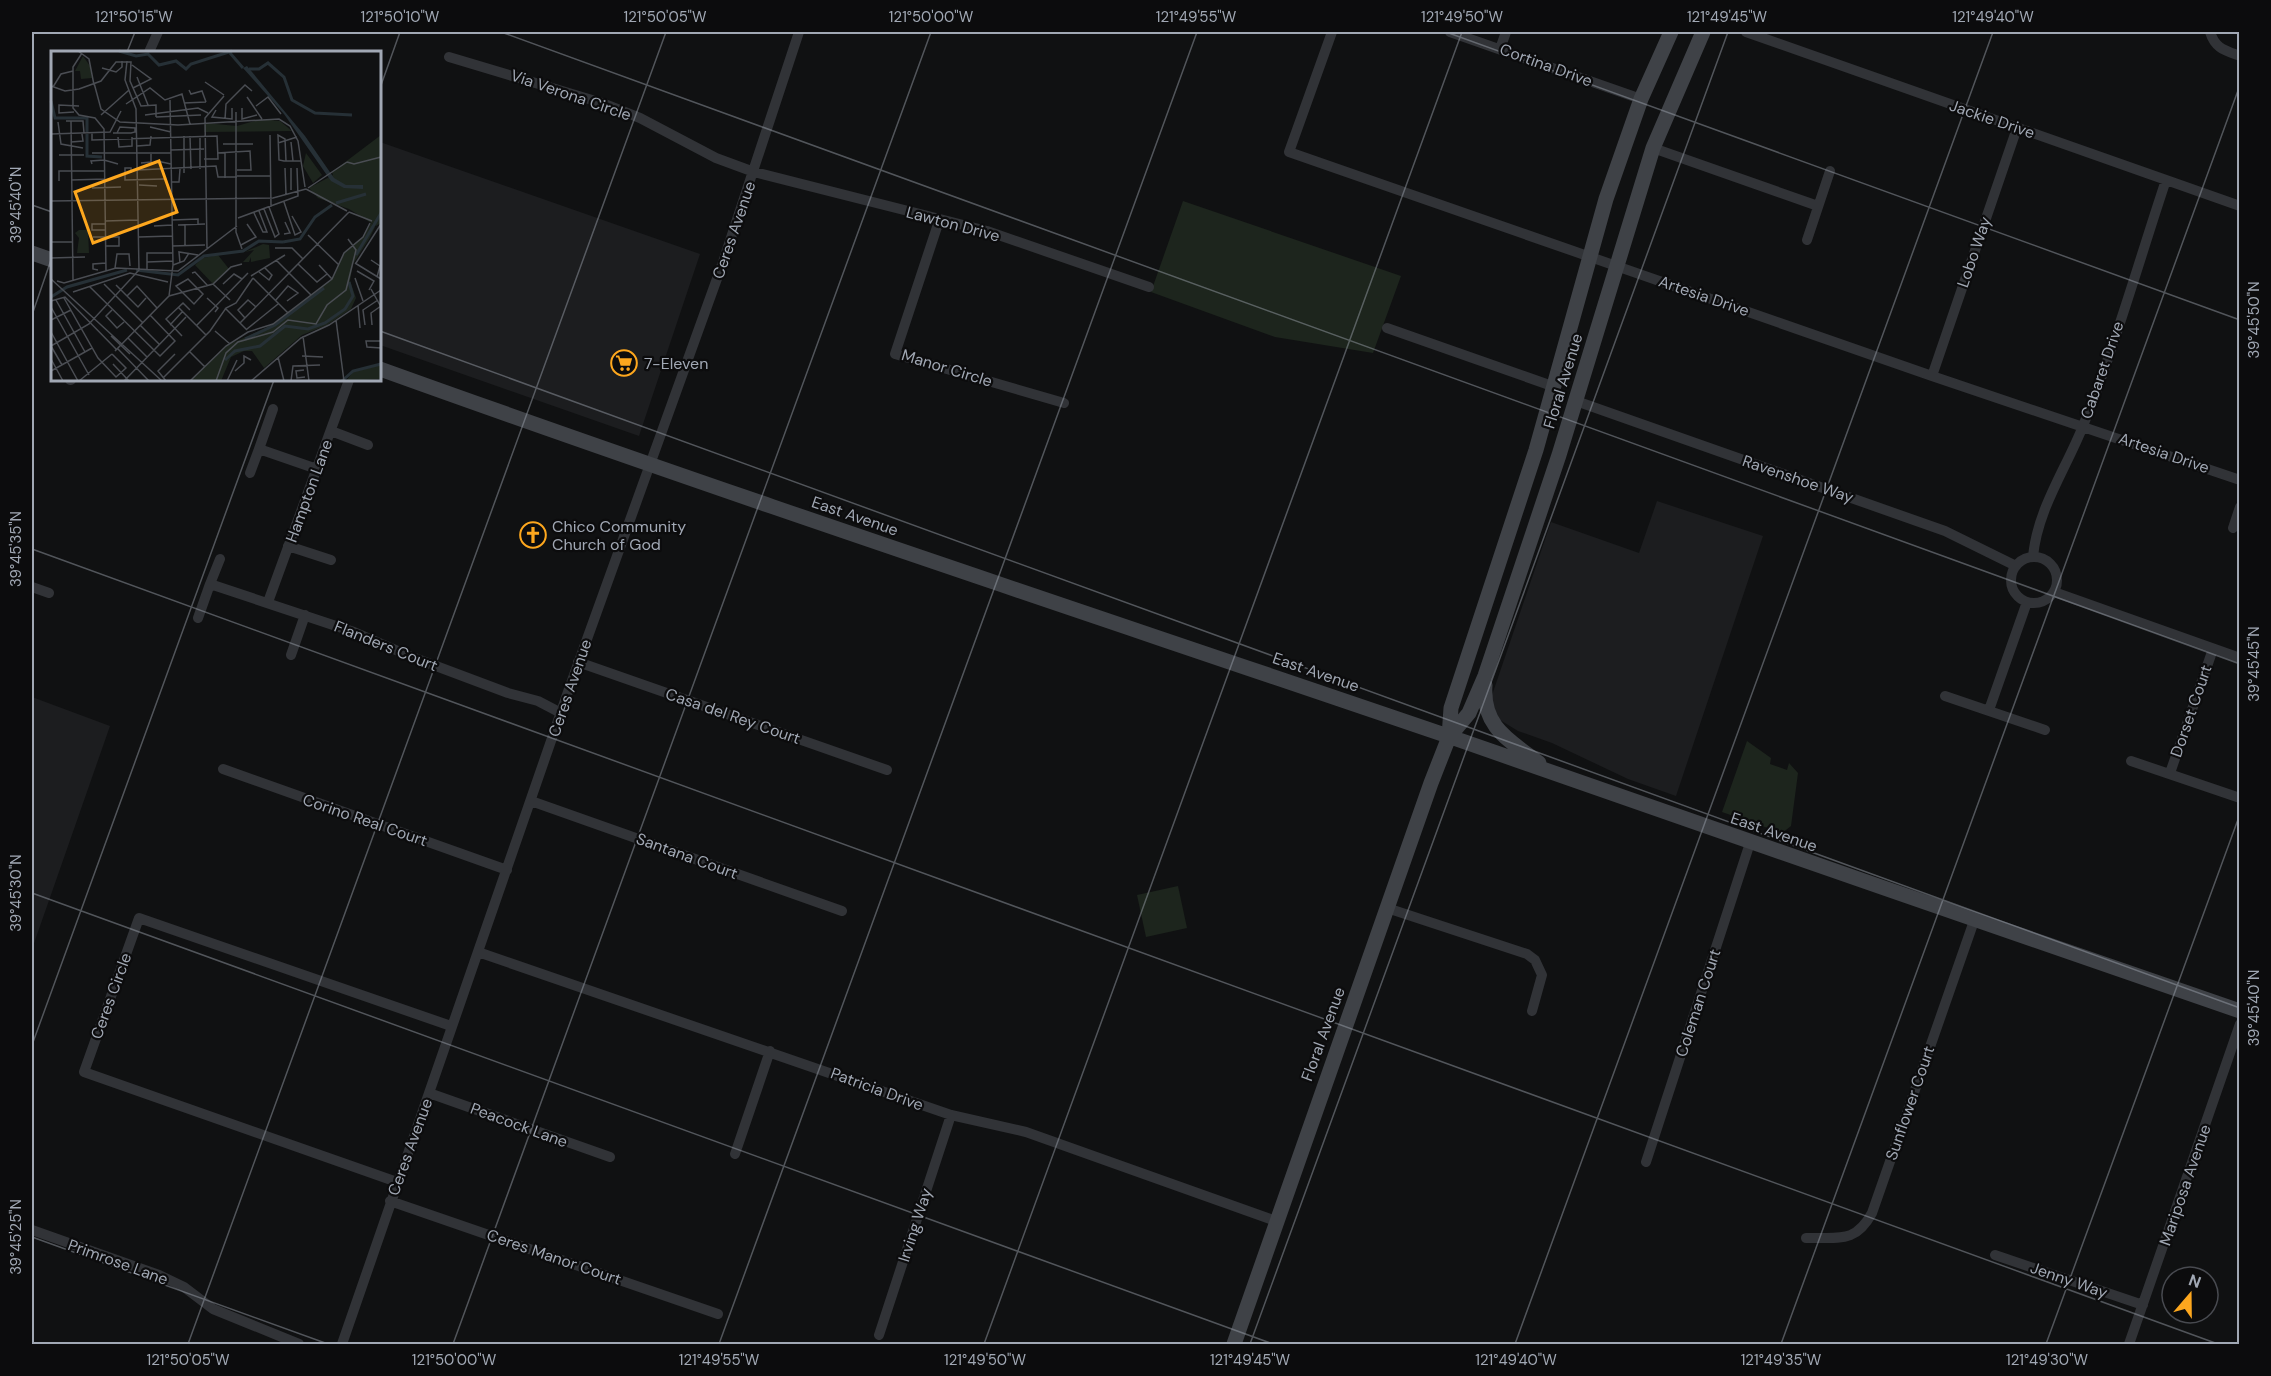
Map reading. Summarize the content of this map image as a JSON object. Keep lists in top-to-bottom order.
{
  "streets": {
    "street": [
      "Cortina Drive",
      "Via Verona Circle",
      "Jackie Drive",
      "Lawton Drive",
      "Ceres Avenue",
      "Lobo Way",
      "Artesia Drive",
      "Manor Circle",
      "Cabaret Drive",
      "Floral Avenue",
      "Ravenshoe Way",
      "Hampton Lane",
      "East Avenue",
      "Flanders Court",
      "Dorset Court",
      "Casa del Rey Court",
      "Corino Real Court",
      "Santana Court",
      "Ceres Circle",
      "Coleman Court",
      "Patricia Drive",
      "Sunflower Court",
      "Peacock Lane",
      "Mariposa Avenue",
      "Irving Way",
      "Ceres Manor Court",
      "Primrose Lane",
      "Jenny Way"
    ]
  },
  "crossings": [
    ["Cortina Drive", "Floral Avenue"],
    ["Via Verona Circle", "Lawton Drive"],
    ["Via Verona Circle", "Ceres Avenue"],
    ["Jackie Drive", "Lobo Way"],
    ["Jackie Drive", "Cabaret Drive"],
    ["Lawton Drive", "Ceres Avenue"],
    ["Lawton Drive", "Manor Circle"],
    ["Ceres Avenue", "East Avenue"],
    ["Ceres Avenue", "Flanders Court"],
    ["Ceres Avenue", "Casa del Rey Court"],
    ["Ceres Avenue", "Corino Real Court"],
    ["Ceres Avenue", "Santana Court"],
    ["Ceres Avenue", "Ceres Circle"],
    ["Ceres Avenue", "Patricia Drive"],
    ["Ceres Avenue", "Peacock Lane"],
    ["Ceres Avenue", "Ceres Manor Court"],
    ["Lobo Way", "Artesia Drive"],
    ["Artesia Drive", "Cabaret Drive"],
    ["Artesia Drive", "Floral Avenue"],
    ["Cabaret Drive", "Ravenshoe Way"],
    ["Floral Avenue", "Ravenshoe Way"],
    ["Floral Avenue", "East Avenue"],
    ["Floral Avenue", "Patricia Drive"],
    ["Hampton Lane", "Flanders Court"],
    ["East Avenue", "Coleman Court"],
    ["East Avenue", "Sunflower Court"],
    ["Patricia Drive", "Irving Way"],
    ["Mariposa Avenue", "Jenny Way"]
  ],
  "places": {
    "supermarket": ["7-Eleven"],
    "church": ["Chico Community Church of God"]
  },
  "north": "top",
  "coordinates": [
    "121°50'15\"W",
    "121°50'10\"W",
    "121°50'05\"W",
    "121°50'00\"W",
    "121°49'55\"W",
    "121°49'50\"W",
    "121°49'45\"W",
    "121°49'40\"W",
    "39°45'40\"N",
    "39°45'50\"N",
    "39°45'35\"N",
    "39°45'45\"N",
    "39°45'30\"N",
    "39°45'25\"N",
    "121°49'35\"W",
    "121°49'30\"W"
  ]
}
